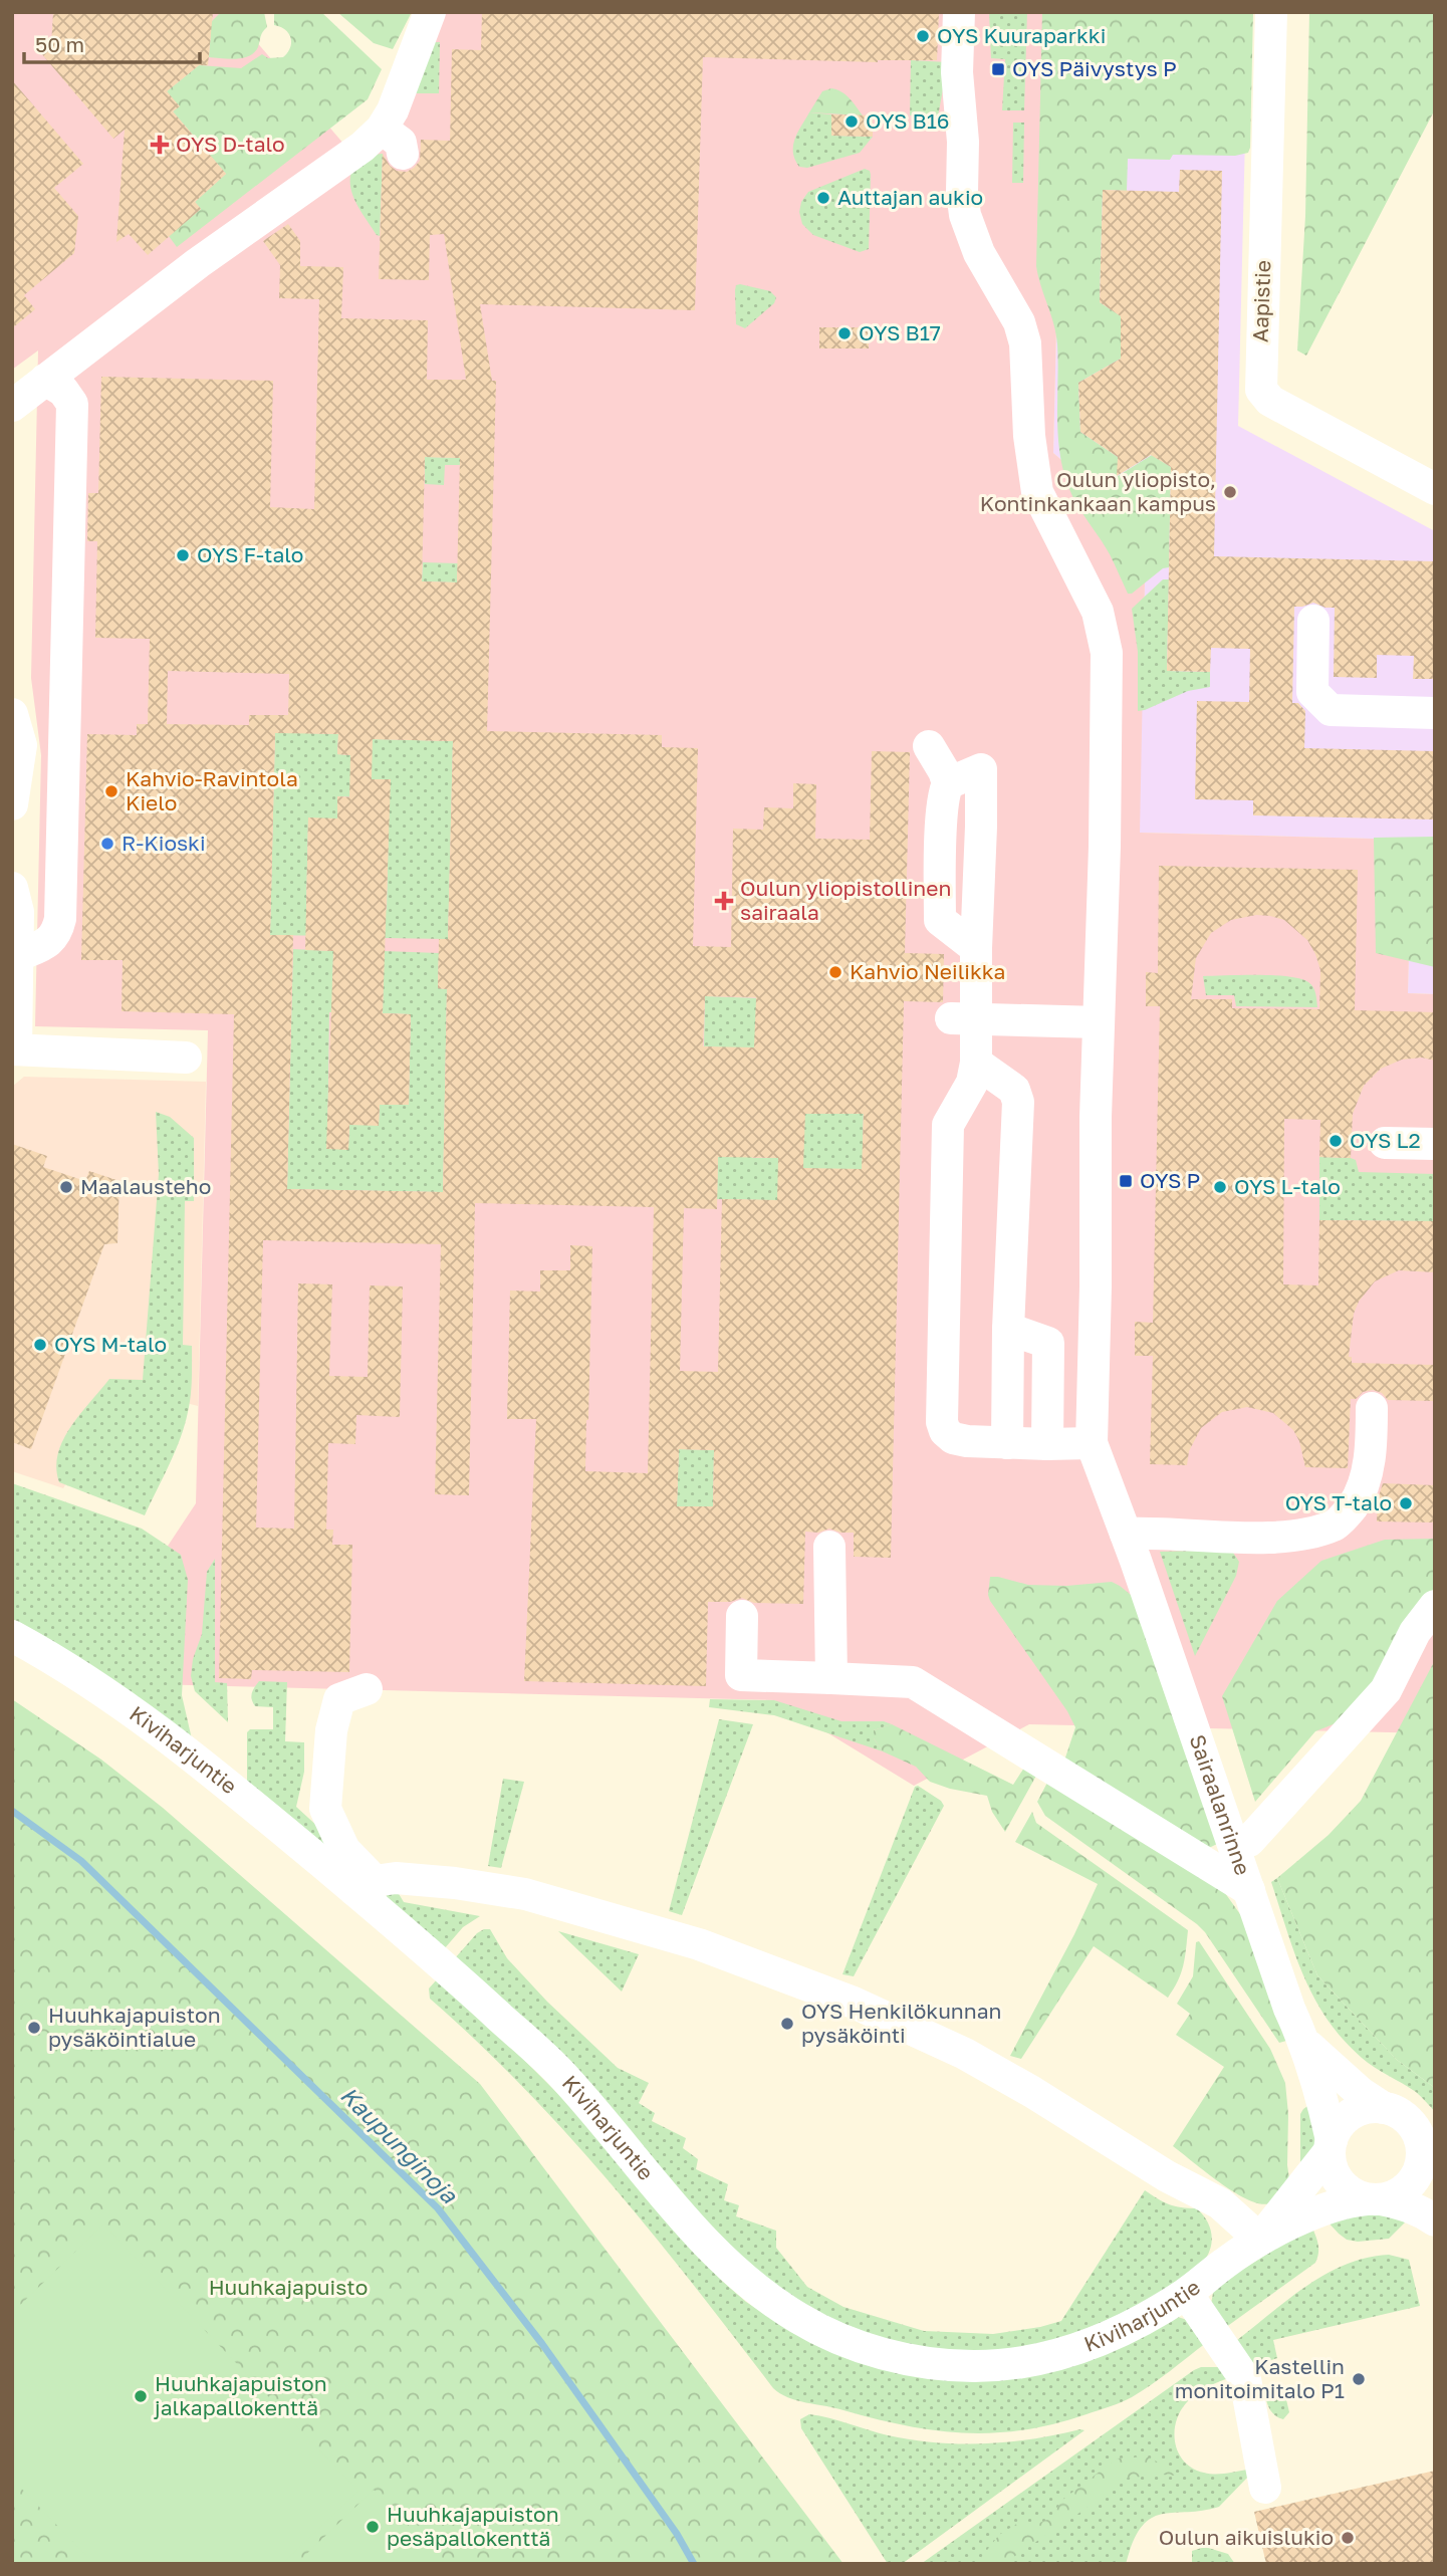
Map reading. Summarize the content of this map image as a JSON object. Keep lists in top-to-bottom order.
{
  "streets": {
    "street": ["Aapistie", "Kiviharjuntie", "Sairaalanrinne"]
  },
  "crossings": [
    ["Kiviharjuntie", "Sairaalanrinne"]
  ],
  "water": ["Kaupunginoja"],
  "parks": ["Huuhkajapuisto"],
  "places": {
    "other": [
      "OYS Kuuraparkki",
      "OYS B16",
      "Auttajan aukio",
      "OYS B17",
      "Oulun yliopisto, Kontinkankaan kampus",
      "OYS F-talo",
      "Kahvio-Ravintola Kielo",
      "R-Kioski",
      "Kahvio Neilikka",
      "OYS L2",
      "Maalausteho",
      "OYS L-talo",
      "OYS M-talo",
      "OYS T-talo",
      "OYS Henkilökunnan pysäköinti",
      "Huuhkajapuiston pysäköintialue",
      "Kastellin monitoimitalo P1",
      "Huuhkajapuiston jalkapallokenttä",
      "Huuhkajapuiston pesäpallokenttä",
      "Oulun aikuislukio"
    ],
    "transit": ["OYS Päivystys P", "OYS P"],
    "health": ["OYS D-talo", "Oulun yliopistollinen sairaala"]
  },
  "scale_bar": "50 m"
}
